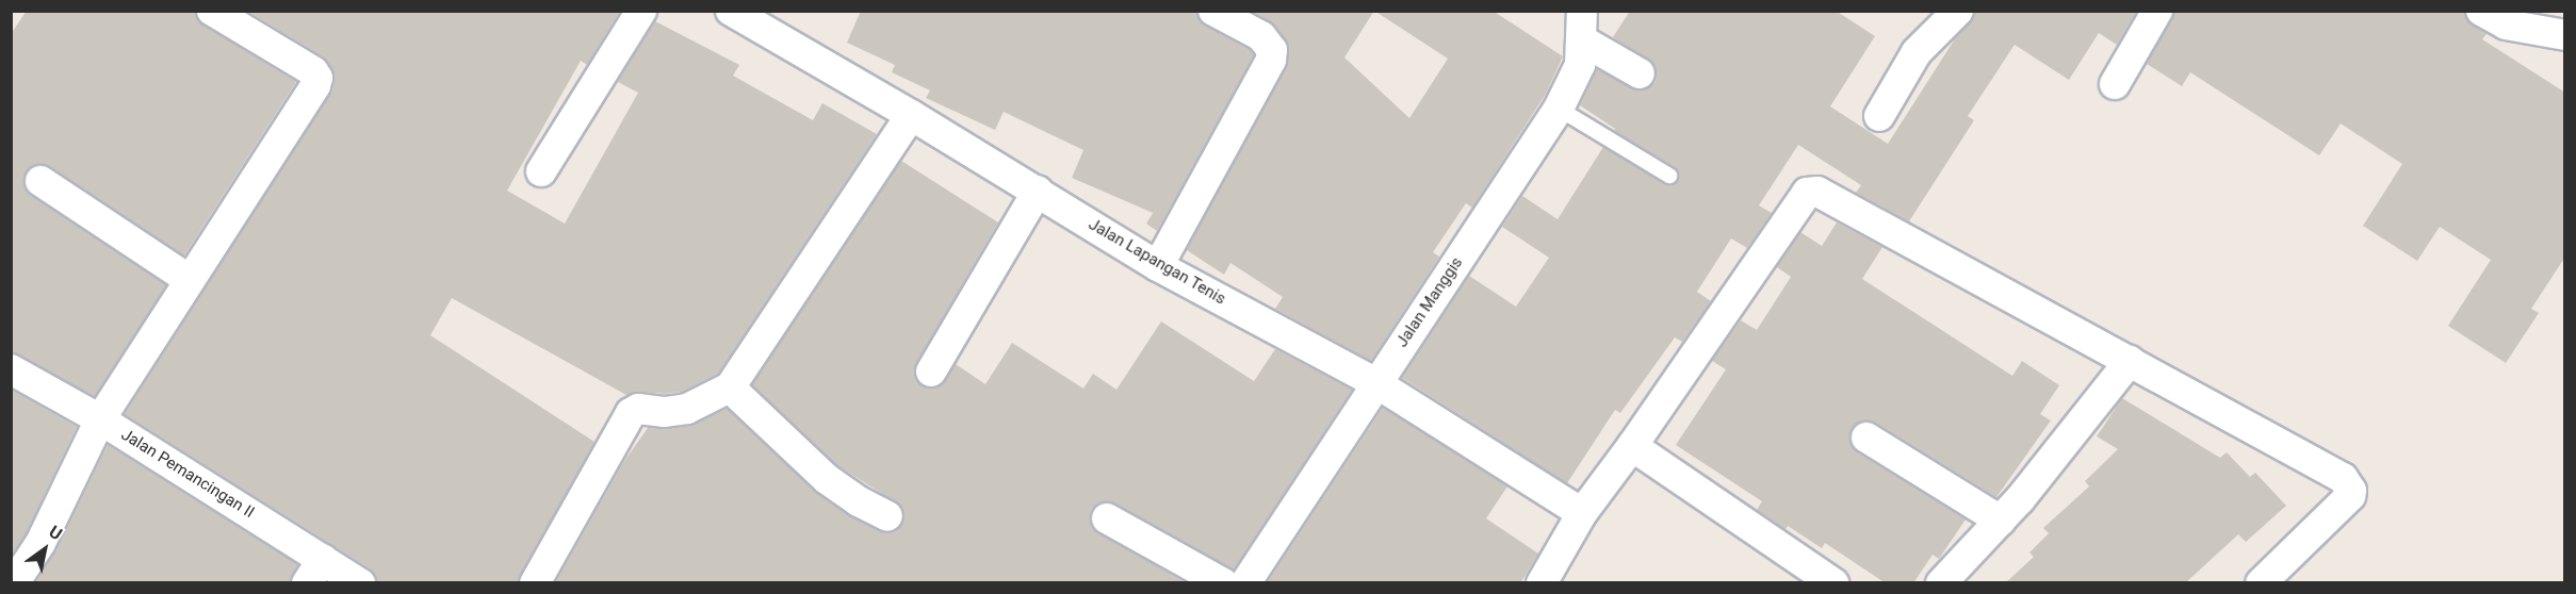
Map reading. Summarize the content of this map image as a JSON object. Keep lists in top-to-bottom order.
{
  "streets": {
    "street": ["Jalan Lapangan Tenis", "Jalan Manggis", "Jalan Pemancingan II"]
  },
  "crossings": [
    ["Jalan Lapangan Tenis", "Jalan Manggis"]
  ],
  "north": "top right"
}
